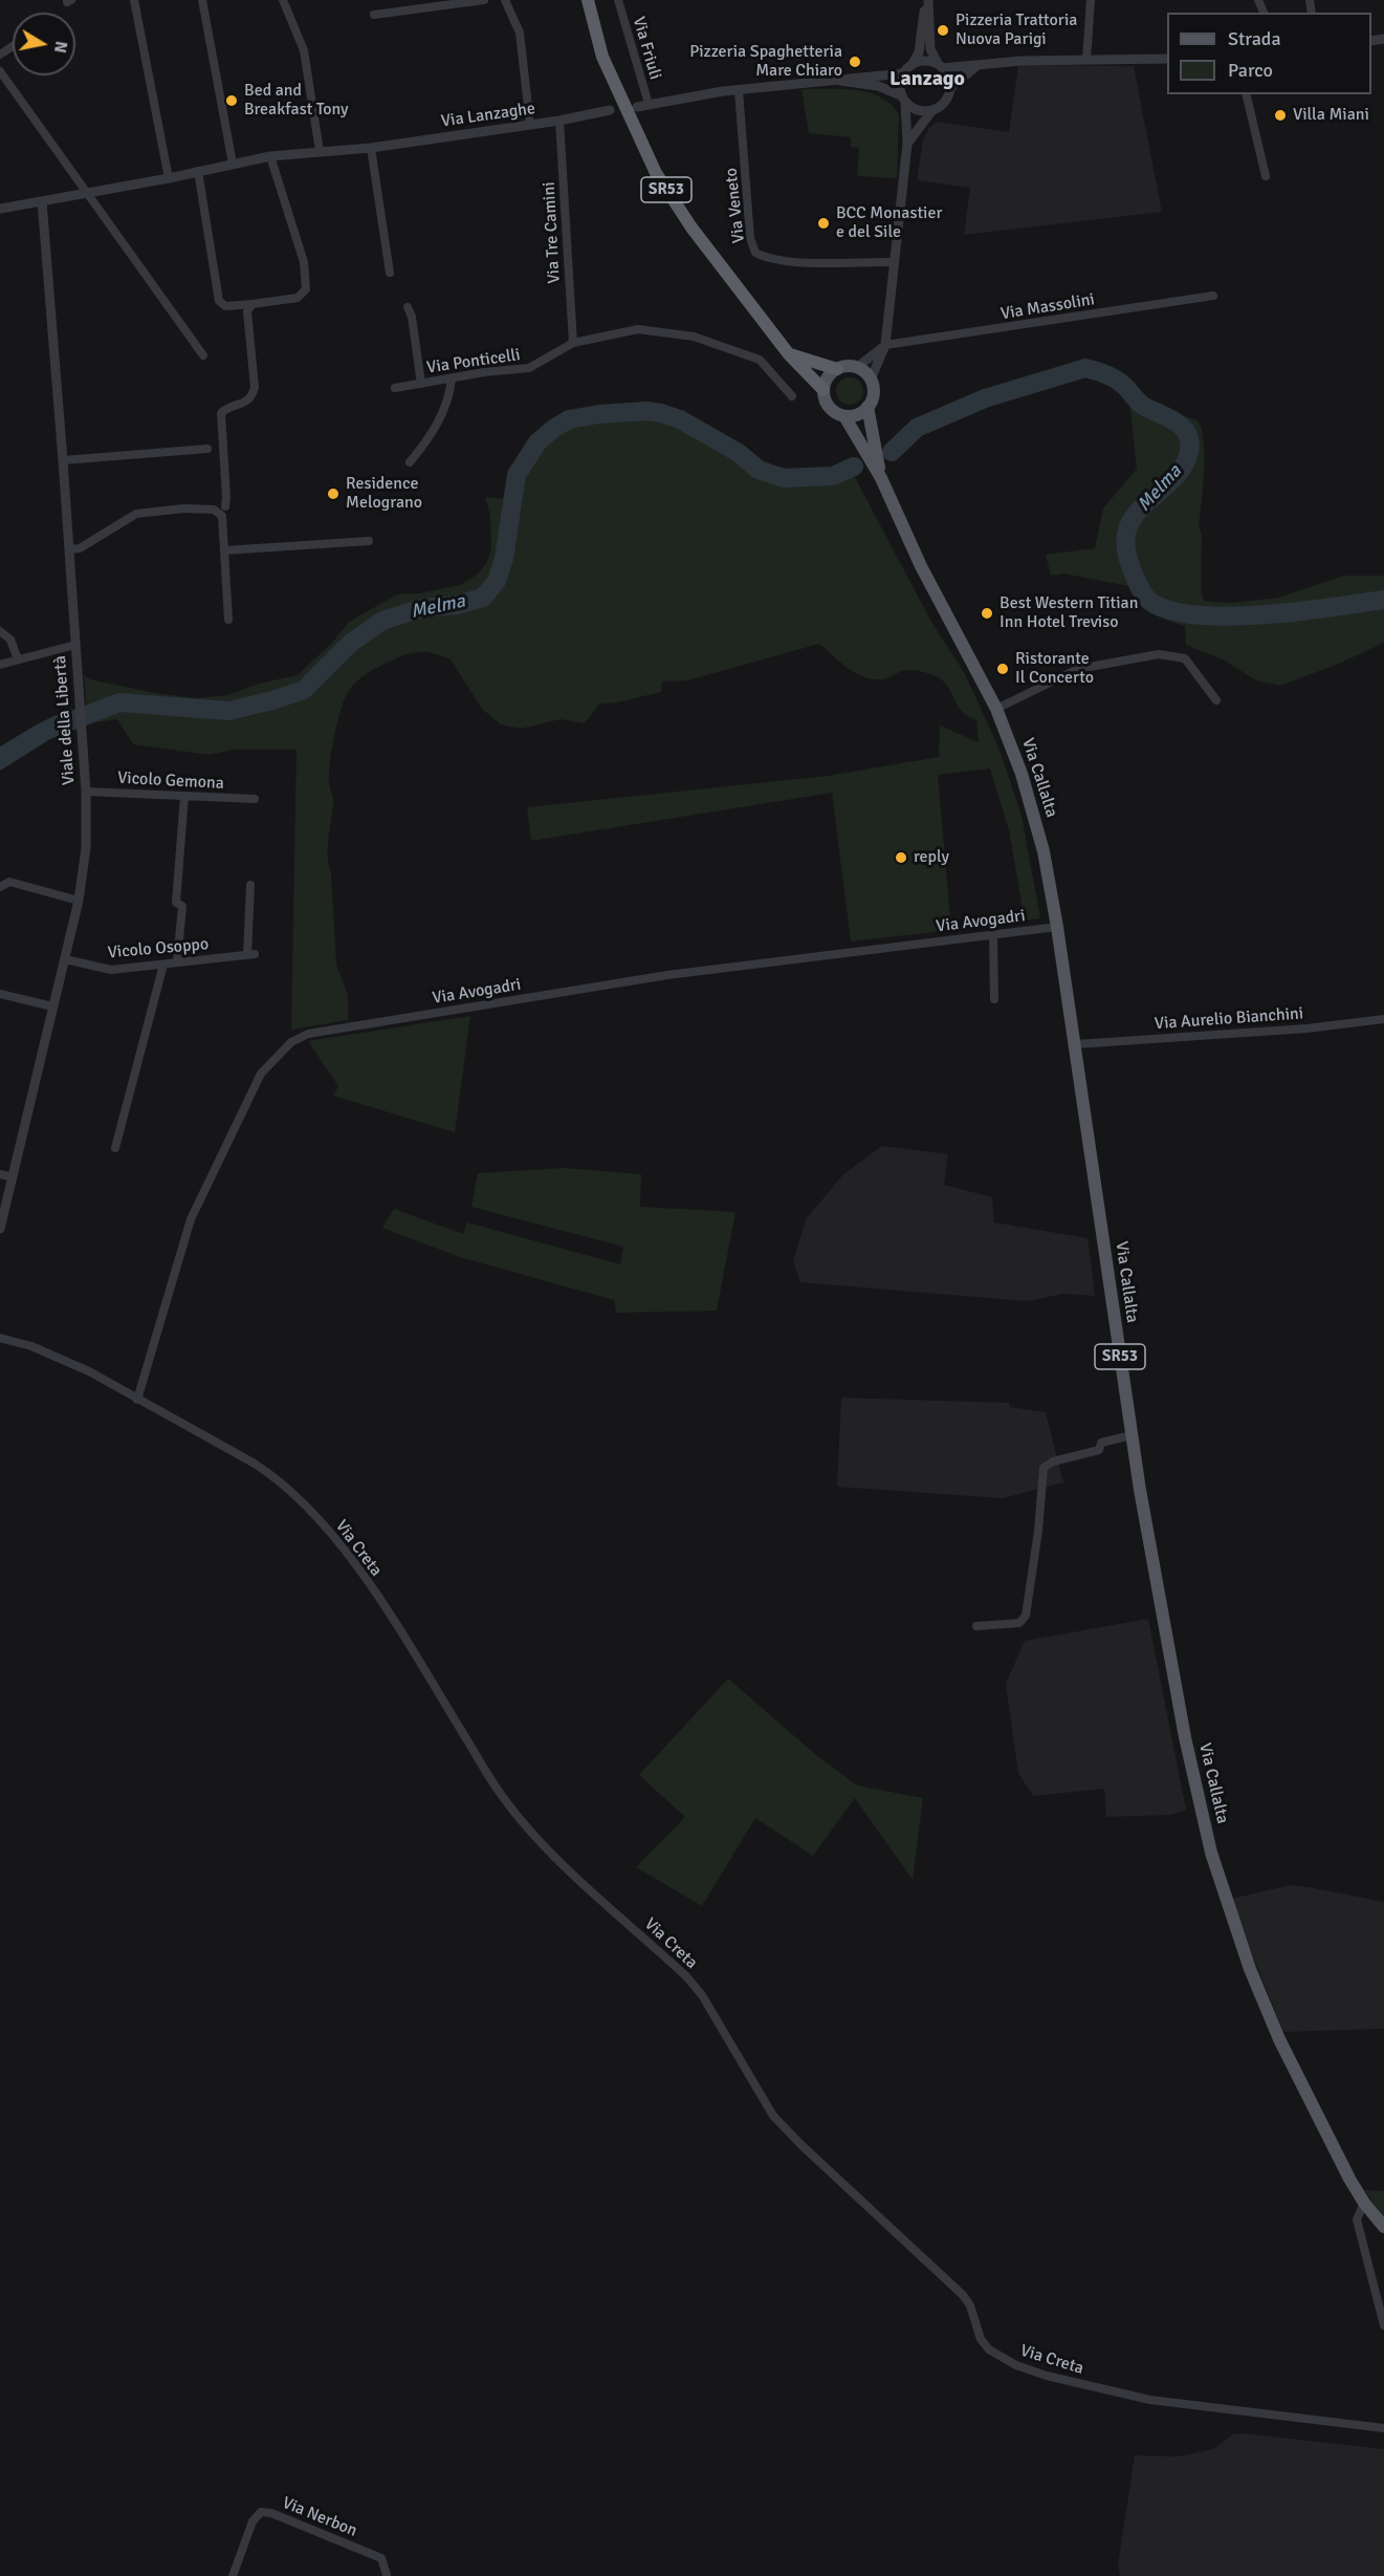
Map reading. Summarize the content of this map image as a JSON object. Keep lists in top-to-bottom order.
{
  "streets": {
    "highway": ["SR53"],
    "main road": ["Via Callalta"],
    "street": [
      "Via Friuli",
      "Via Lanzaghe",
      "Via Veneto",
      "Via Tre Camini",
      "Via Massolini",
      "Via Ponticelli",
      "Viale della Libertà",
      "Vicolo Gemona",
      "Via Avogadri",
      "Vicolo Osoppo",
      "Via Aurelio Bianchini",
      "Via Creta",
      "Via Nerbon"
    ]
  },
  "crossings": [
    ["Via Lanzaghe", "Via Tre Camini"],
    ["Via Lanzaghe", "Viale della Libertà"],
    ["SR53", "Via Callalta"],
    ["Via Tre Camini", "Via Ponticelli"],
    ["Viale della Libertà", "Vicolo Gemona"],
    ["Viale della Libertà", "Vicolo Osoppo"],
    ["Via Callalta", "Via Avogadri"],
    ["Via Callalta", "Via Aurelio Bianchini"],
    ["Via Avogadri", "Via Creta"]
  ],
  "districts": ["Lanzago"],
  "water": ["Melma"],
  "places": [
    "Pizzeria Trattoria Nuova Parigi",
    "Pizzeria Spaghetteria Mare Chiaro",
    "Bed and Breakfast Tony",
    "Villa Miani",
    "BCC Monastier e del Sile",
    "Residence Melograno",
    "Best Western Titian Inn Hotel Treviso",
    "Ristorante Il Concerto",
    "reply"
  ],
  "legend": ["Strada", "Parco"],
  "north": "right"
}
